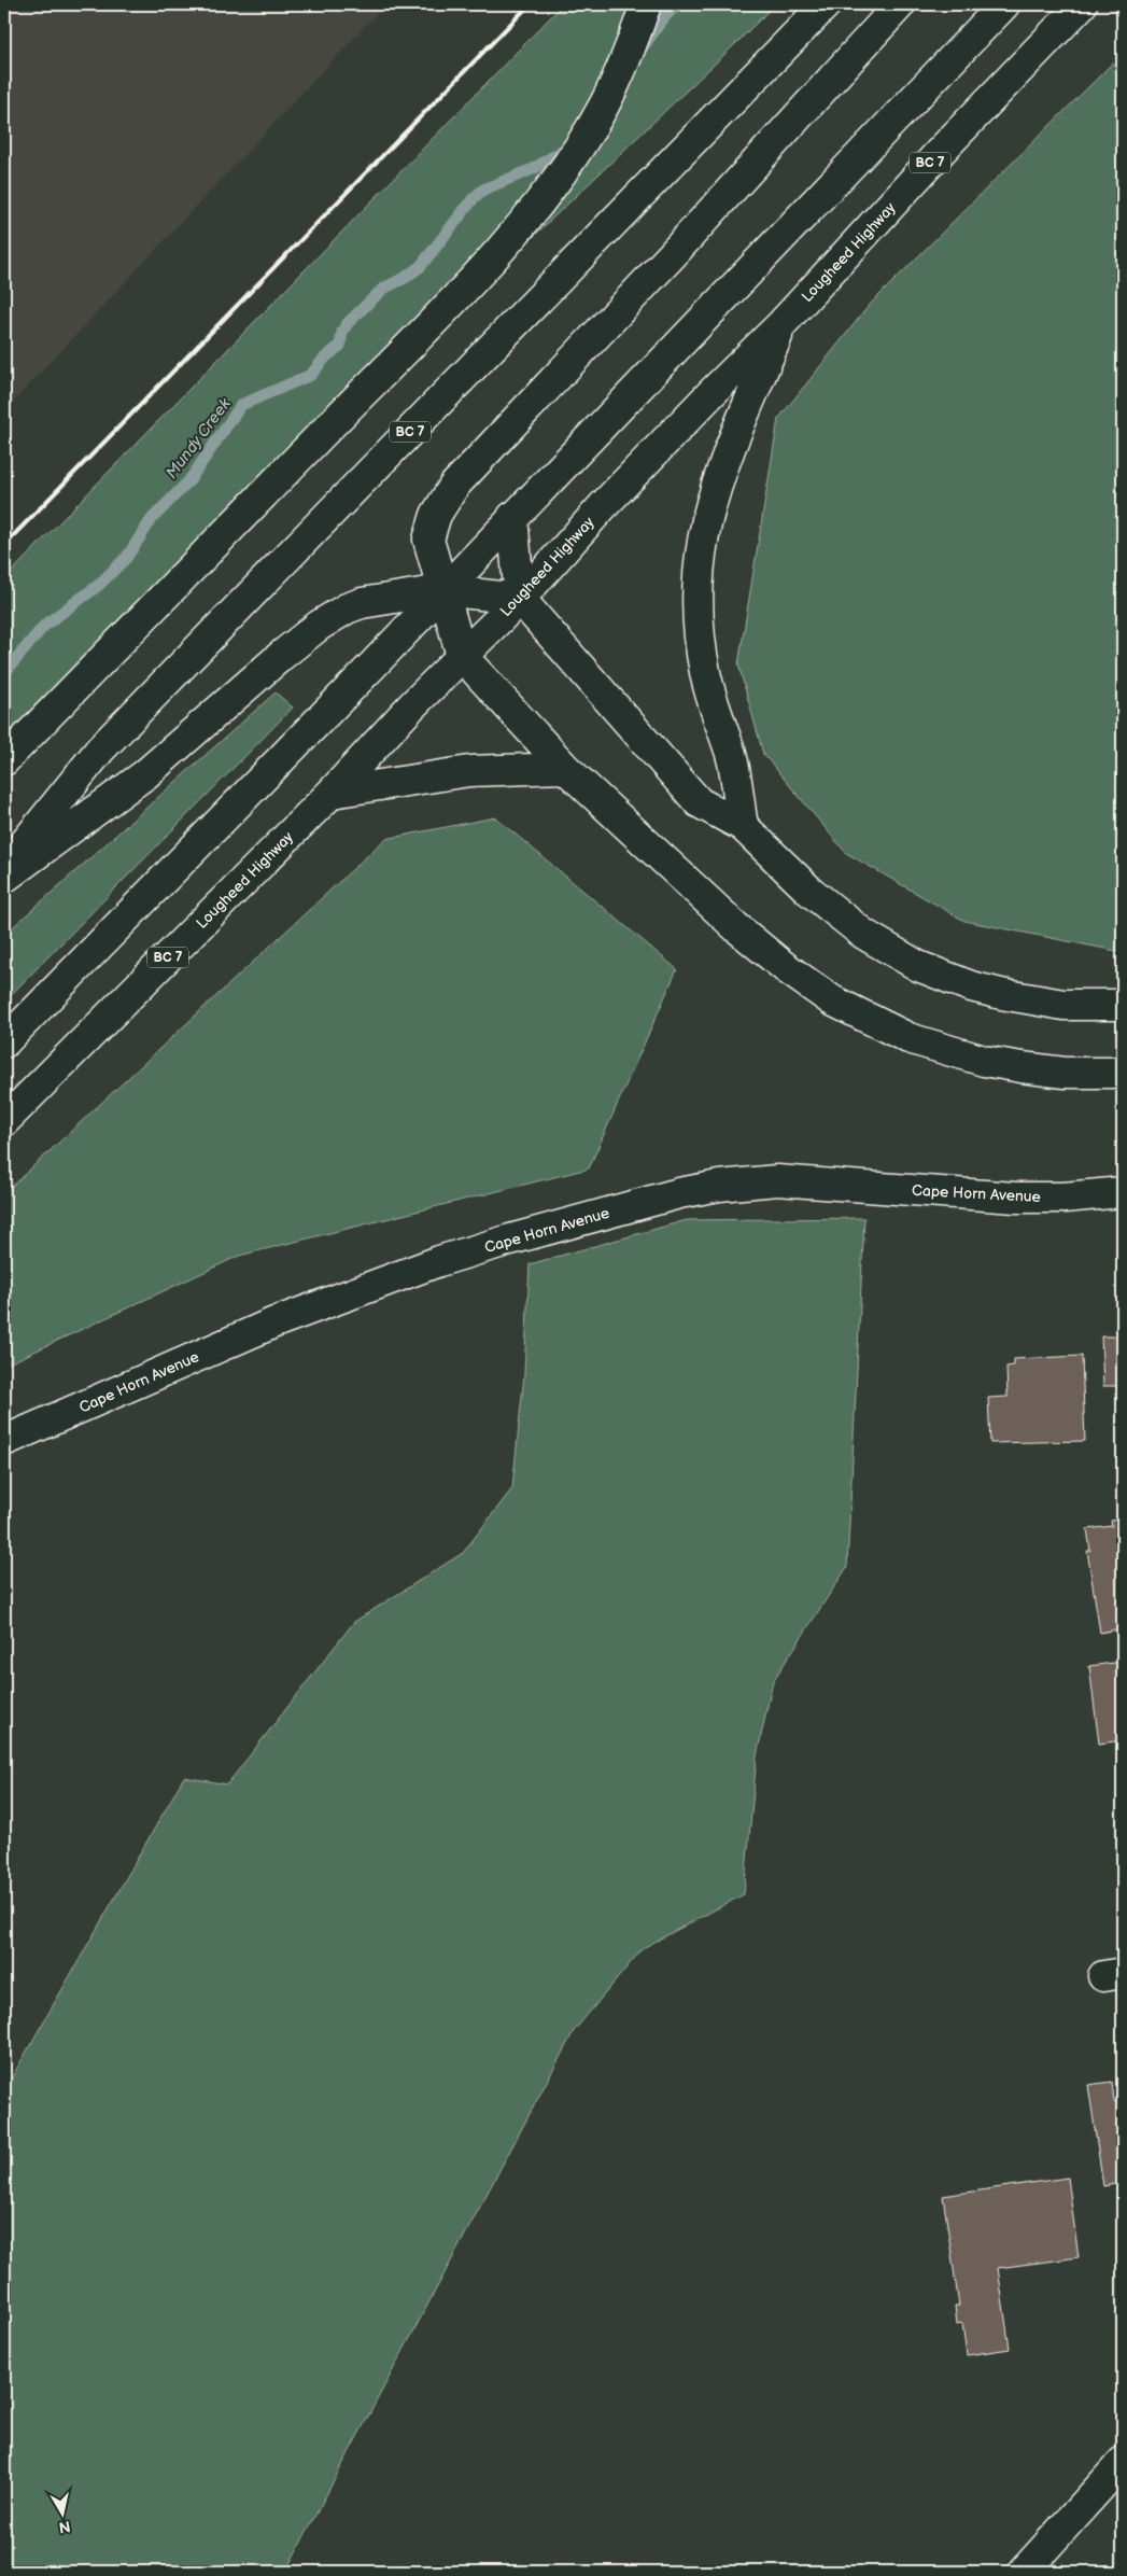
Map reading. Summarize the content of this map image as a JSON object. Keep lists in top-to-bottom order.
{
  "streets": {
    "main road": ["BC 7", "Lougheed Highway", "Cape Horn Avenue"]
  },
  "water": ["Mundy Creek"],
  "north": "bottom"
}
